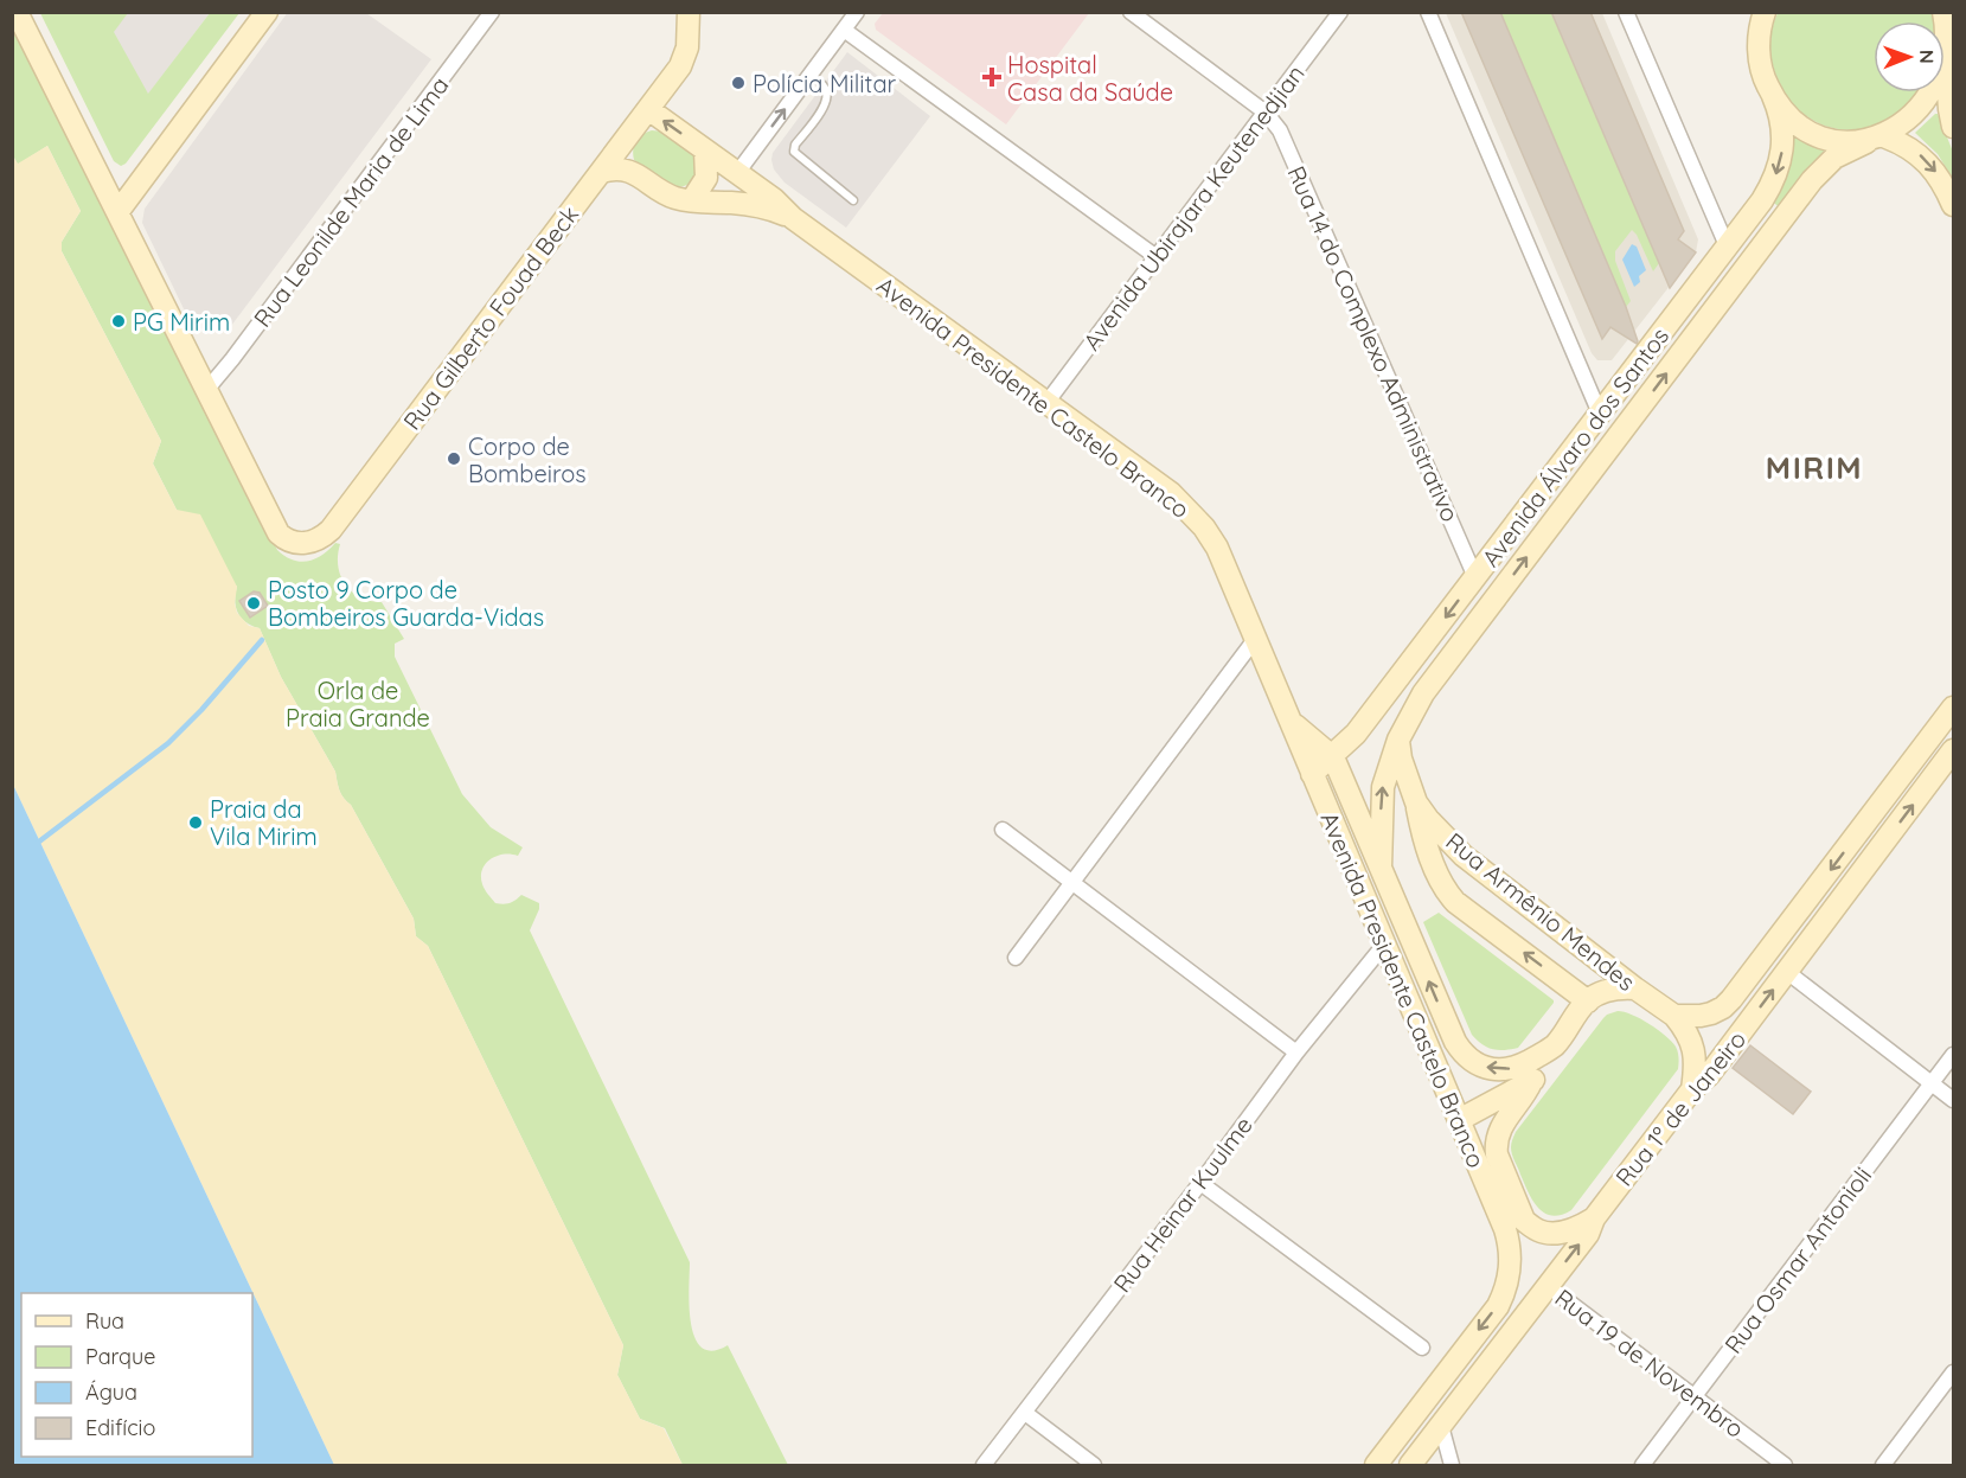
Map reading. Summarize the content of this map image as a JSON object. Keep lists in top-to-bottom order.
{
  "streets": {
    "street": [
      "Rua Leonilde Maria de Lima",
      "Avenida Ubirajara Keutenedjian",
      "Rua Gilberto Fouad Beck",
      "Rua 14 do Complexo Administrativo",
      "Avenida Presidente Castelo Branco",
      "Avenida Álvaro dos Santos",
      "Rua Armênio Mendes",
      "Rua 1º de Janeiro",
      "Rua Heinar Kuulme",
      "Rua Osmar Antonioli",
      "Rua 19 de Novembro"
    ]
  },
  "crossings": [
    ["Rua Leonilde Maria de Lima", "Rua Gilberto Fouad Beck"],
    ["Avenida Ubirajara Keutenedjian", "Rua 14 do Complexo Administrativo"],
    ["Avenida Ubirajara Keutenedjian", "Avenida Presidente Castelo Branco"],
    ["Rua Gilberto Fouad Beck", "Avenida Presidente Castelo Branco"],
    ["Rua 14 do Complexo Administrativo", "Avenida Álvaro dos Santos"],
    ["Avenida Presidente Castelo Branco", "Avenida Álvaro dos Santos"],
    ["Avenida Presidente Castelo Branco", "Rua Heinar Kuulme"],
    ["Avenida Álvaro dos Santos", "Rua Armênio Mendes"],
    ["Rua Armênio Mendes", "Rua 1º de Janeiro"],
    ["Rua 1º de Janeiro", "Rua 19 de Novembro"],
    ["Rua Osmar Antonioli", "Rua 19 de Novembro"]
  ],
  "districts": ["MIRIM"],
  "parks": ["Orla de Praia Grande"],
  "places": {
    "health": ["Hospital Casa da Saúde"],
    "other": [
      "Polícia Militar",
      "PG Mirim",
      "Corpo de Bombeiros",
      "Posto 9 Corpo de Bombeiros Guarda-Vidas",
      "Praia da Vila Mirim"
    ]
  },
  "legend": [
    "Rua",
    "Parque",
    "Água",
    "Edifício"
  ],
  "north": "right"
}
